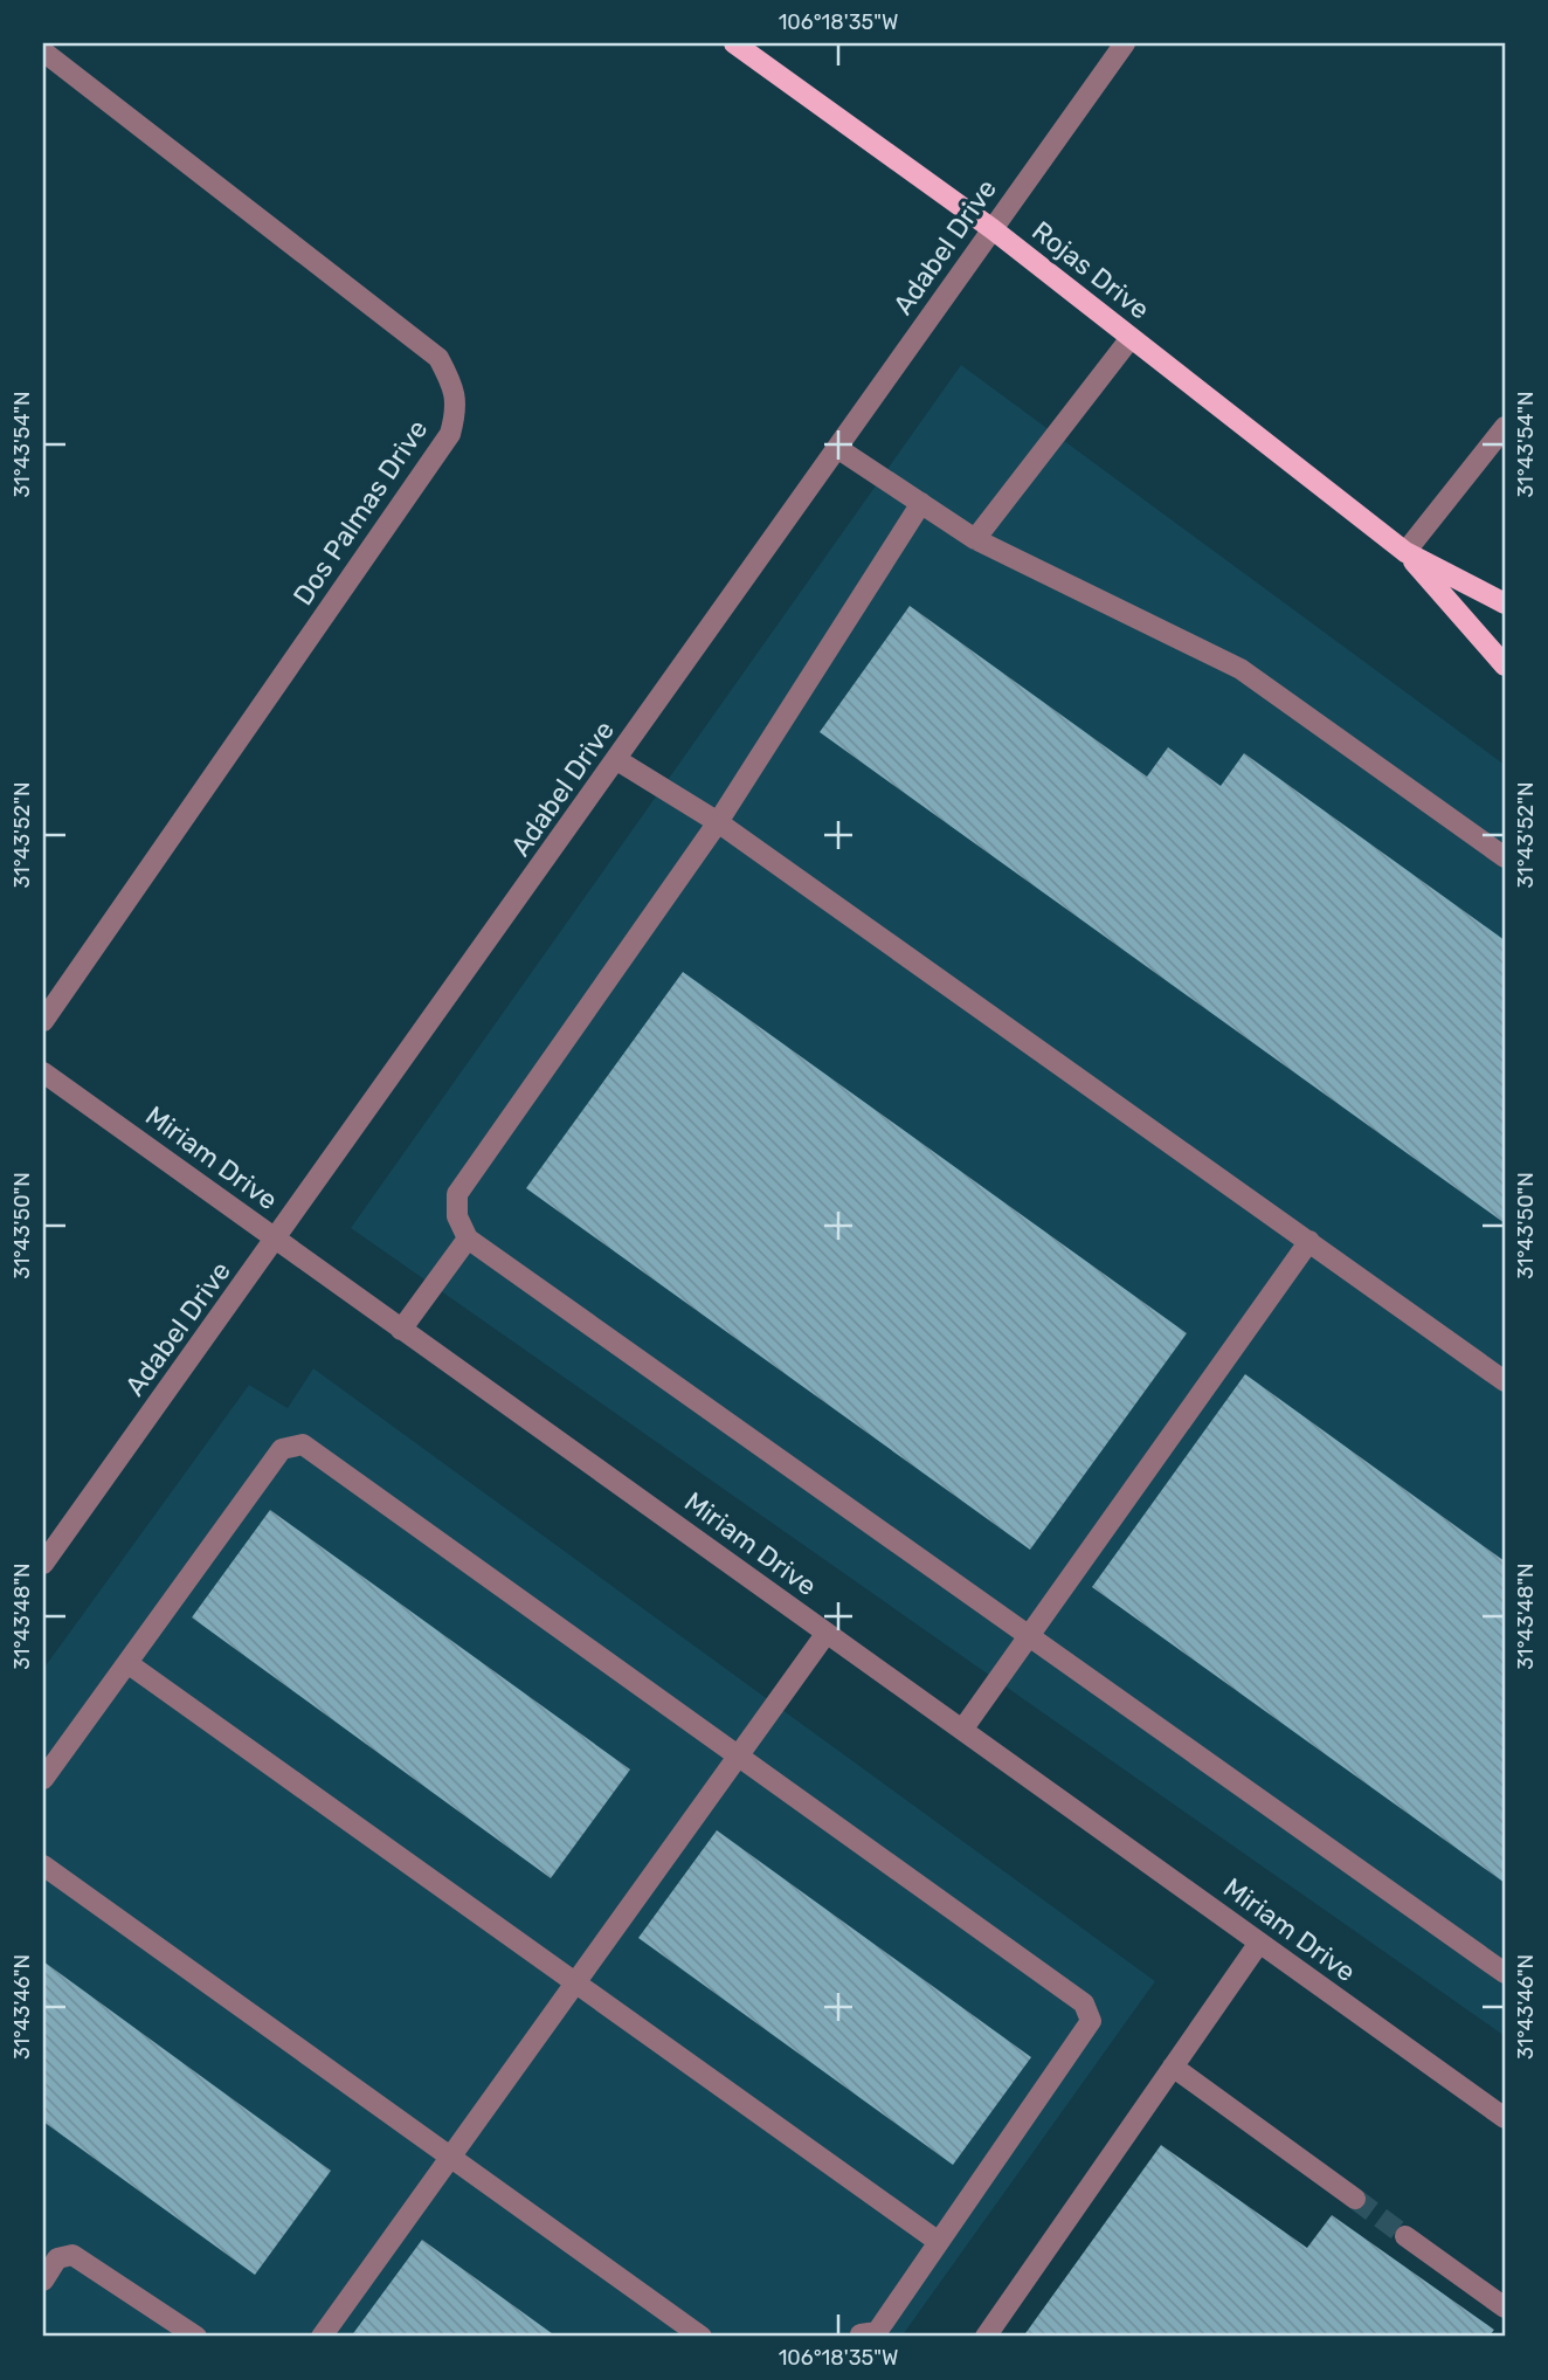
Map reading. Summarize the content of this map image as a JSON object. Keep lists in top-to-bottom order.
{
  "streets": {
    "main road": ["Rojas Drive"],
    "street": ["Adabel Drive", "Dos Palmas Drive", "Miriam Drive"]
  },
  "crossings": [
    ["Adabel Drive", "Rojas Drive"],
    ["Adabel Drive", "Miriam Drive"]
  ],
  "coordinates": [
    "106°18'35\"W",
    "31°43'54\"N",
    "31°43'52\"N",
    "31°43'50\"N",
    "31°43'48\"N",
    "31°43'46\"N"
  ]
}
